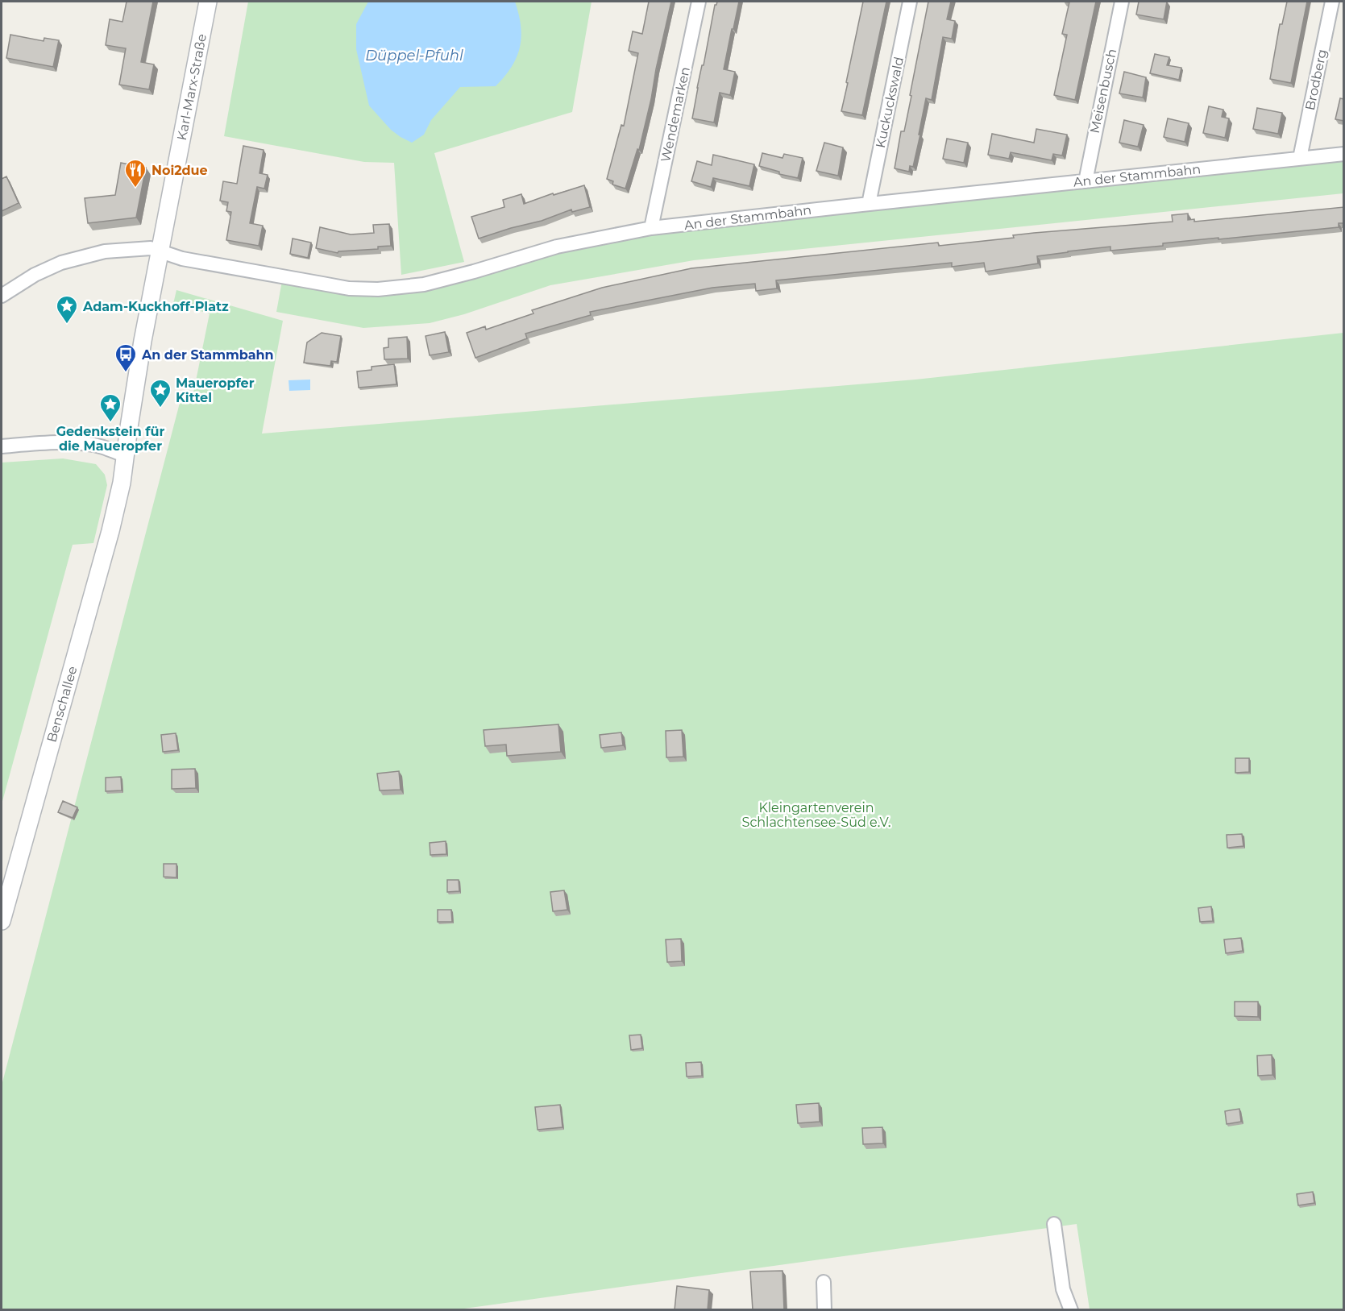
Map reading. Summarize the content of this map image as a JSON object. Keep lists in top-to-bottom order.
{
  "streets": {
    "street": [
      "Brodberg",
      "Karl-Marx-Straße",
      "Meisenbusch",
      "Kuckuckswald",
      "Wendemarken",
      "An der Stammbahn",
      "Benschallee"
    ]
  },
  "crossings": [
    ["Brodberg", "An der Stammbahn"],
    ["Karl-Marx-Straße", "An der Stammbahn"],
    ["Karl-Marx-Straße", "Benschallee"],
    ["Meisenbusch", "An der Stammbahn"],
    ["Kuckuckswald", "An der Stammbahn"],
    ["Wendemarken", "An der Stammbahn"]
  ],
  "water": ["Düppel-Pfuhl"],
  "parks": ["Kleingartenverein Schlachtensee-Süd e.V."],
  "places": {
    "restaurant": ["Noi2due"],
    "place": ["Adam-Kuckhoff-Platz", "Maueropfer Kittel", "Gedenkstein für die Maueropfer"],
    "bus stop": ["An der Stammbahn"]
  }
}
